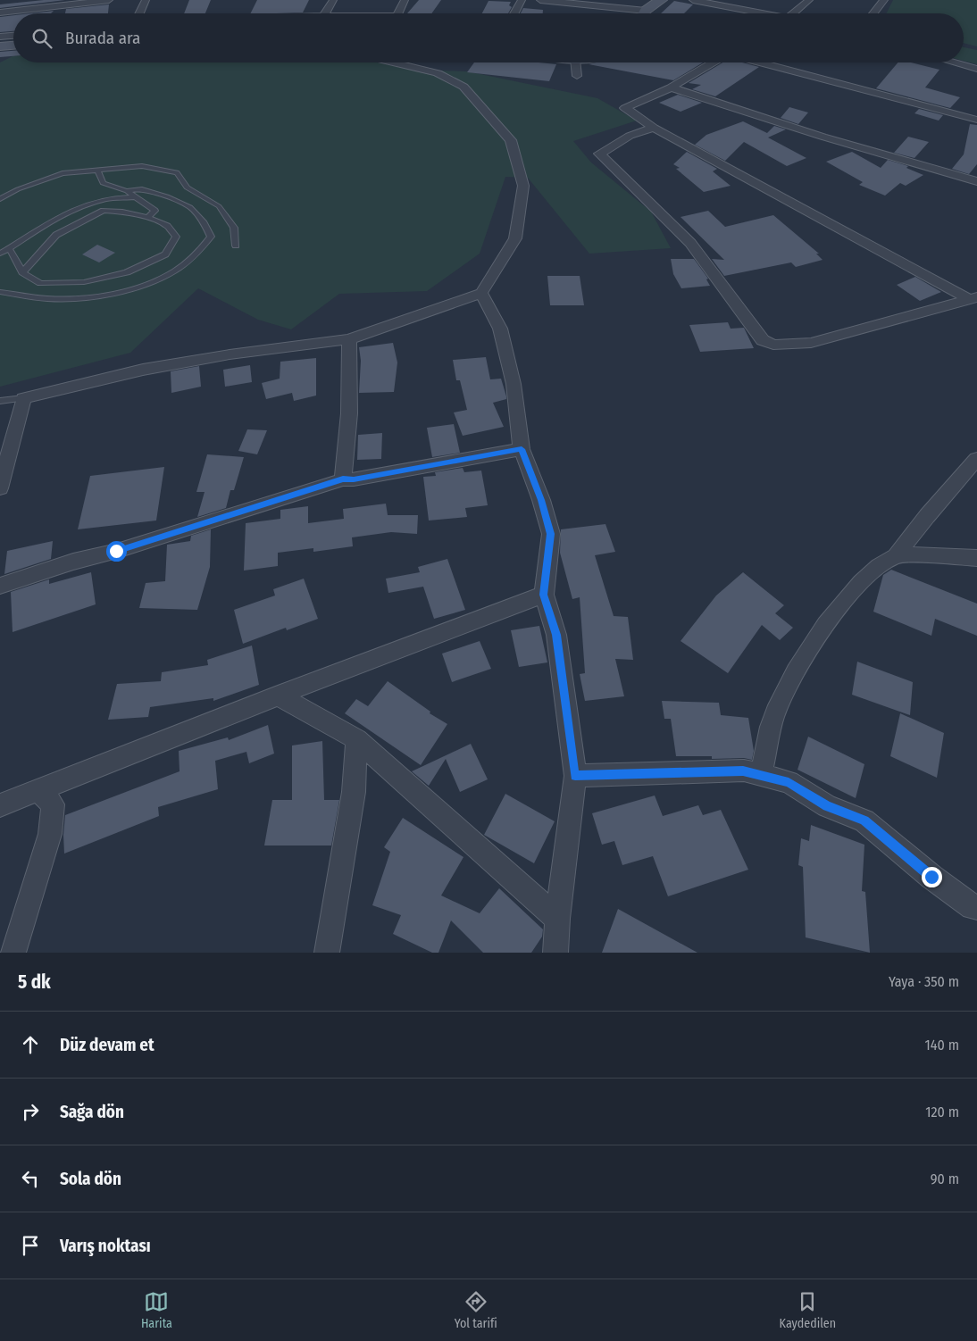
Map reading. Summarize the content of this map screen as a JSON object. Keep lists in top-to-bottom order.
{
  "page": {
    "search": "Burada ara",
    "heading": ["5 dk", "Yaya · 350 m"],
    "list": [
      ["Düz devam et", "140 m"],
      ["Sağa dön", "120 m"],
      ["Sola dön", "90 m"],
      "Varış noktası"
    ],
    "nav": ["Harita", "Yol tarifi", "Kaydedilen"]
  }
}
